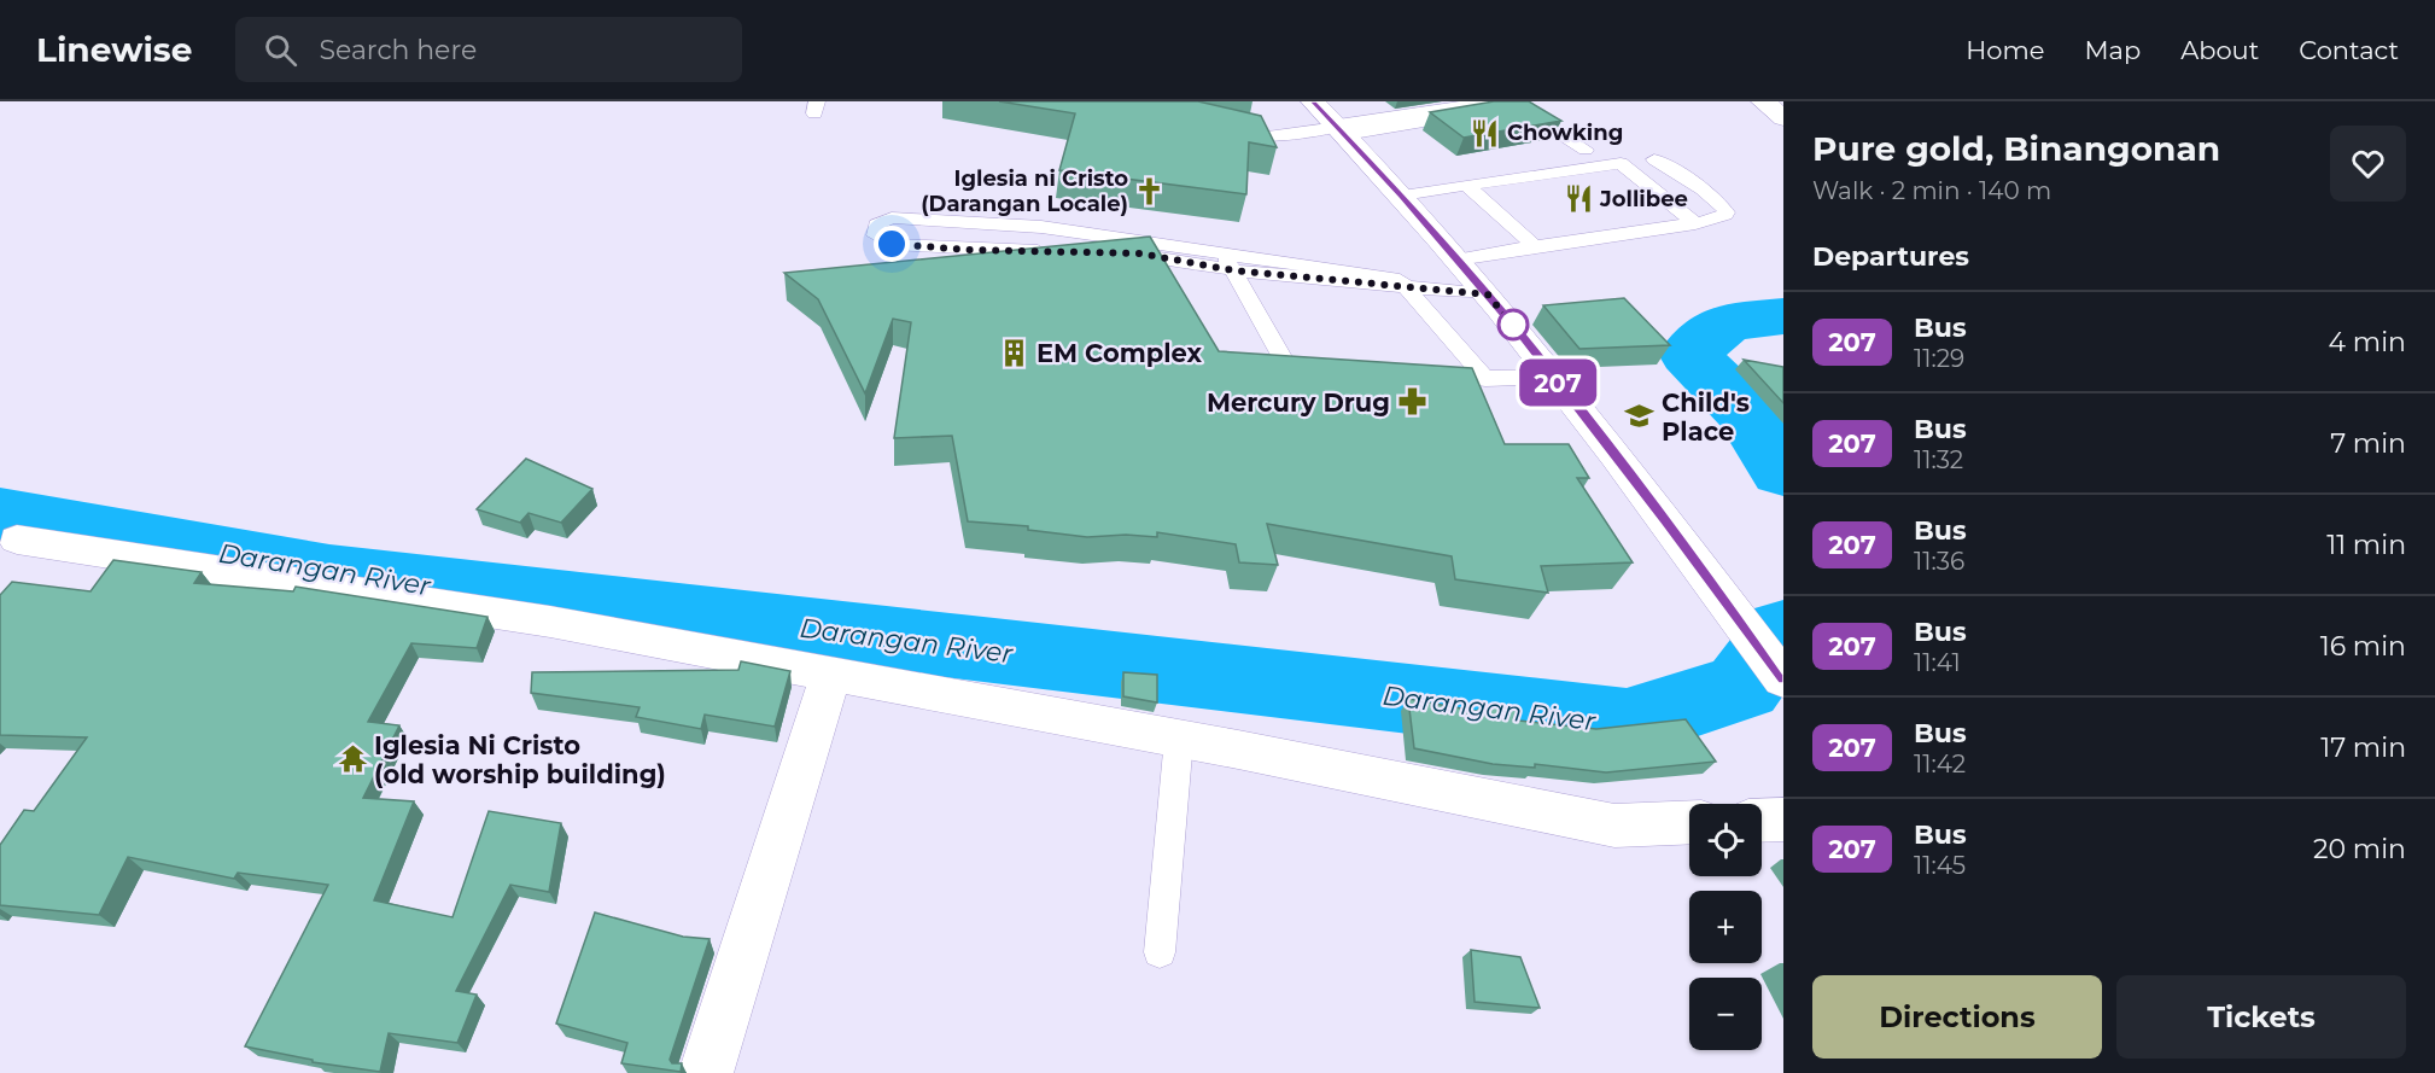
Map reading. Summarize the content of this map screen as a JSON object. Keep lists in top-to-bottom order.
{
  "water": ["Darangan River"],
  "places": {
    "restaurant": ["Chowking", "Jollibee"],
    "church": ["Iglesia ni Cristo (Darangan Locale)"],
    "building": ["EM Complex"],
    "pharmacy": ["Mercury Drug"],
    "school or university": ["Child's Place"],
    "temple": ["Iglesia Ni Cristo (old worship building)"]
  },
  "lines": ["bus line 207"],
  "page": {
    "header": "Linewise",
    "search": "Search here",
    "nav": [
      "Home",
      "Map",
      "About",
      "Contact"
    ],
    "on_map": "207",
    "heading": [
      ["Pure gold, Binangonan", "Walk · 2 min · 140 m"],
      "Departures"
    ],
    "list": [
      {
        "mark": "207",
        "name": "Bus",
        "note": "11:29",
        "value": "4 min"
      },
      {
        "mark": "207",
        "name": "Bus",
        "note": "11:32",
        "value": "7 min"
      },
      {
        "mark": "207",
        "name": "Bus",
        "note": "11:36",
        "value": "11 min"
      },
      {
        "mark": "207",
        "name": "Bus",
        "note": "11:41",
        "value": "16 min"
      },
      {
        "mark": "207",
        "name": "Bus",
        "note": "11:42",
        "value": "17 min"
      },
      {
        "mark": "207",
        "name": "Bus",
        "note": "11:45",
        "value": "20 min"
      }
    ],
    "map_buttons": ["+", "−"],
    "buttons": ["Directions", "Tickets"]
  }
}
